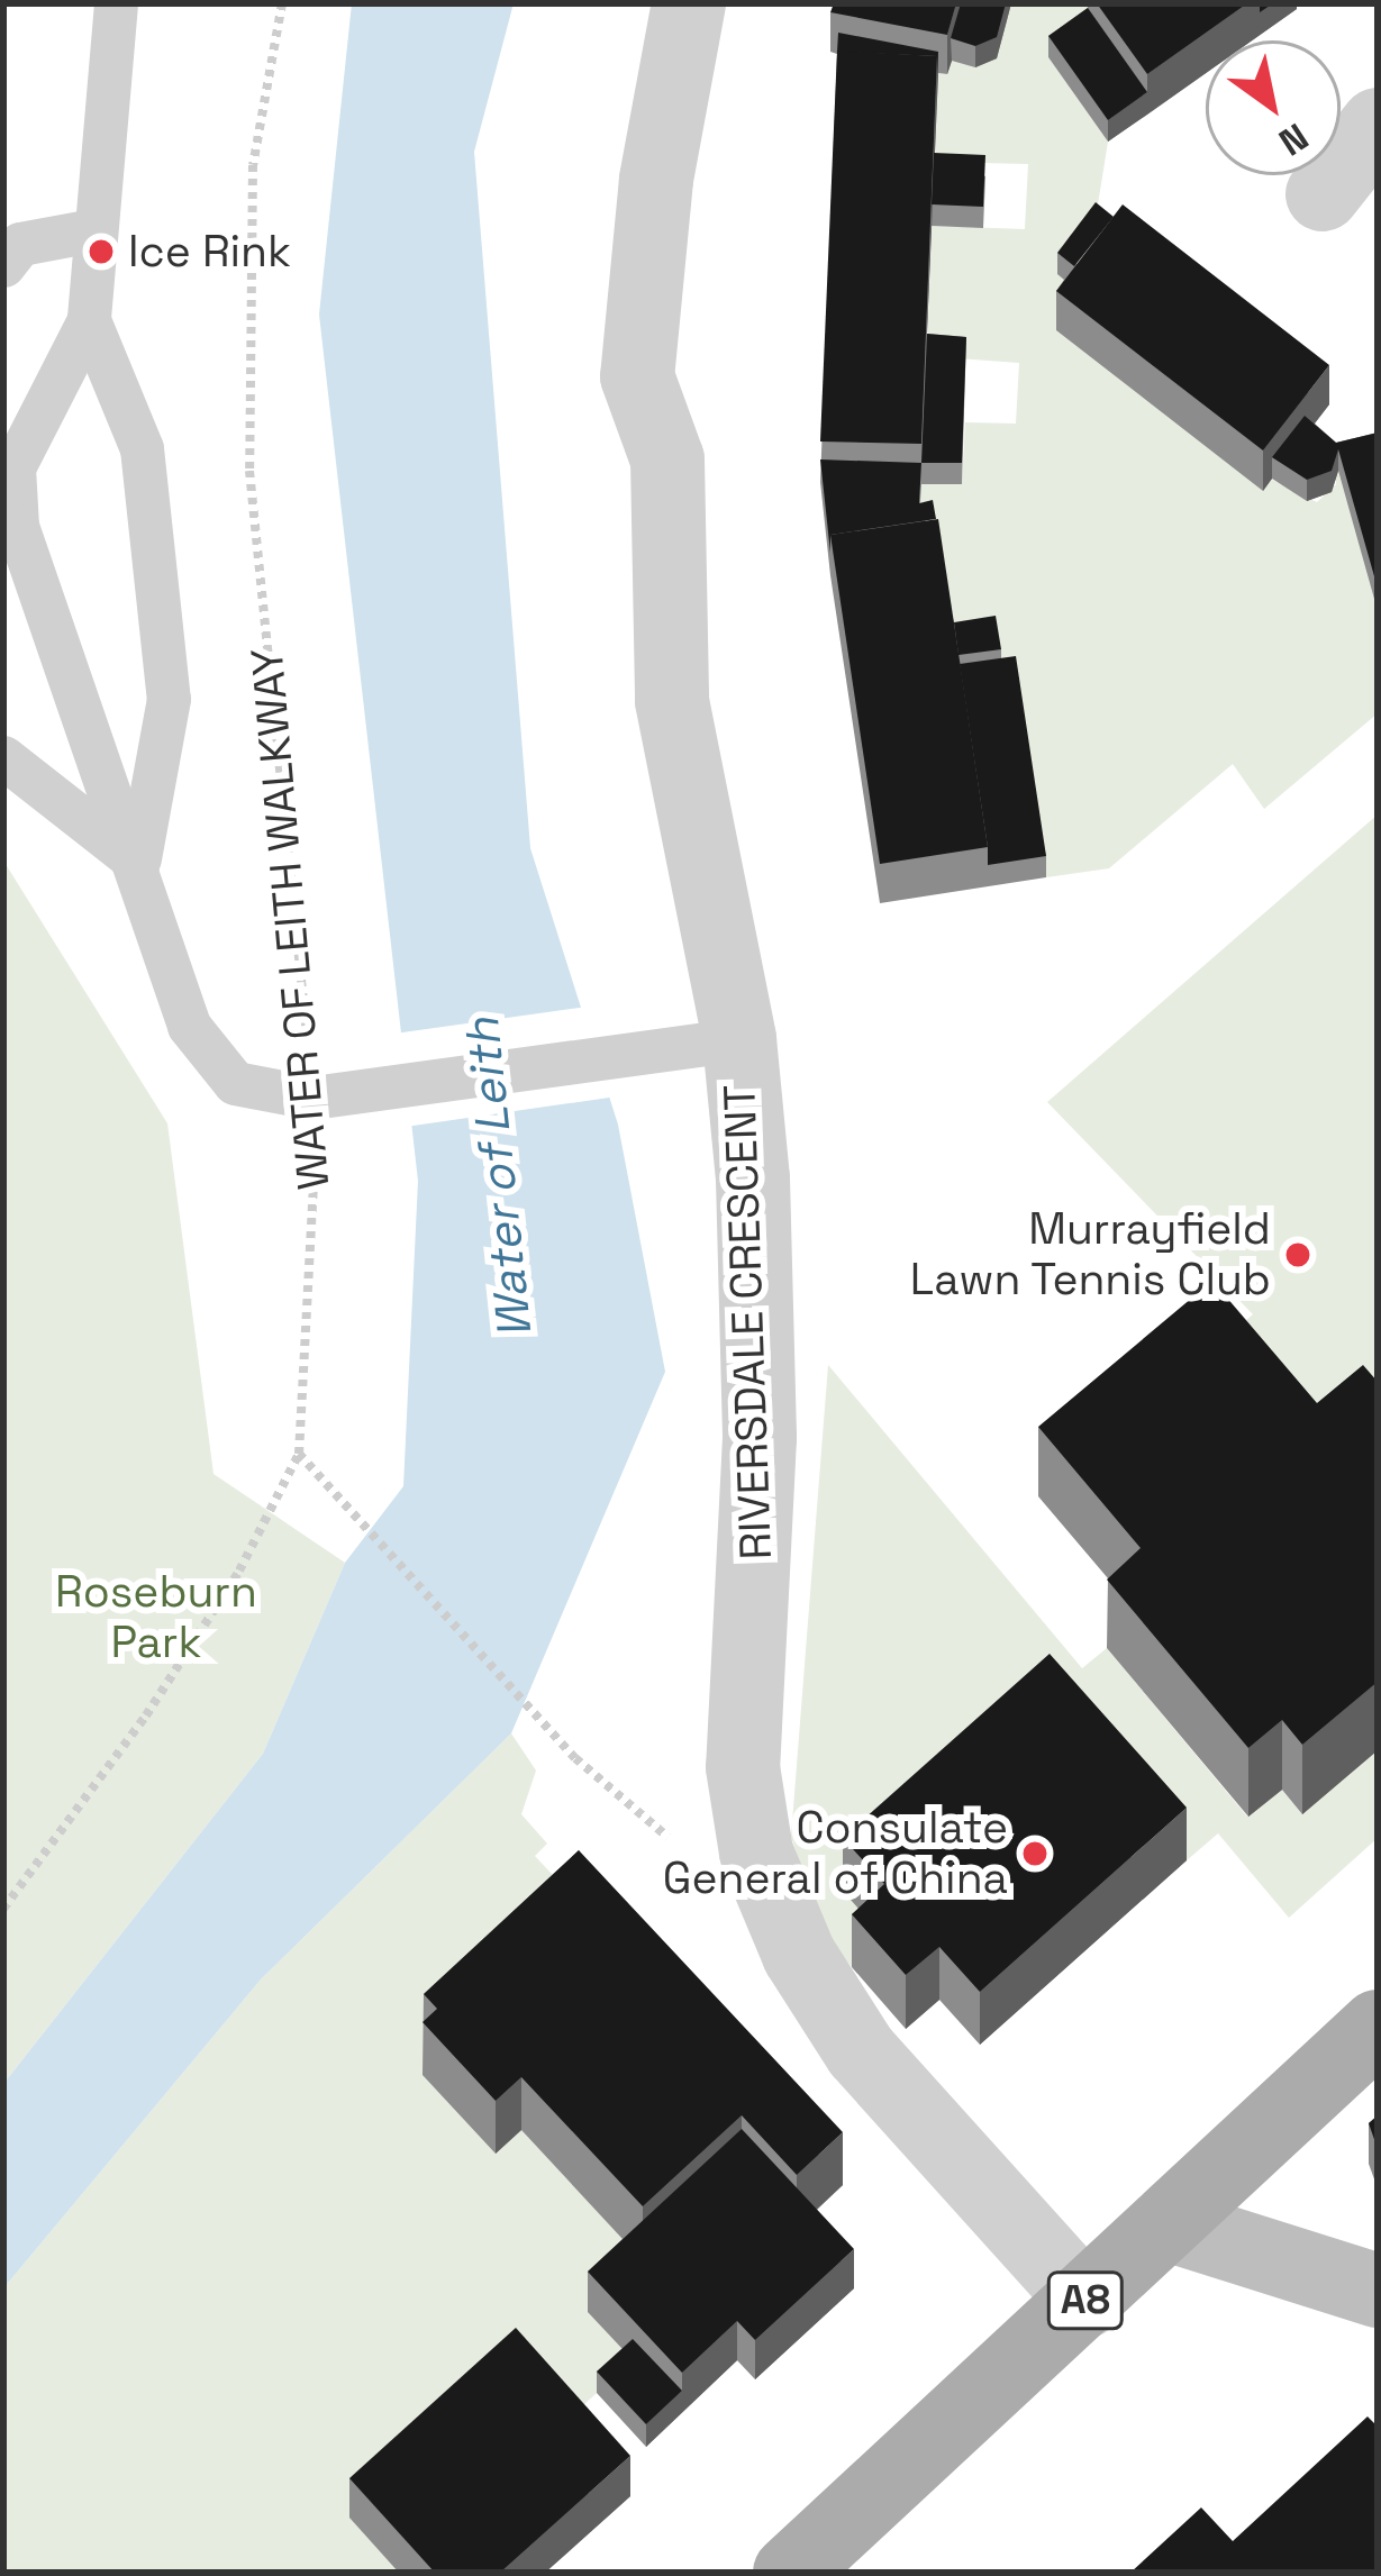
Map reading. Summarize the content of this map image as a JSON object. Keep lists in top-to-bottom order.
{
  "streets": {
    "main road": ["A8"],
    "street": ["RIVERSDALE CRESCENT"],
    "path": ["WATER OF LEITH WALKWAY"]
  },
  "crossings": [
    ["RIVERSDALE CRESCENT", "A8"]
  ],
  "water": ["Water of Leith"],
  "parks": ["Roseburn Park"],
  "places": ["Ice Rink", "Murrayfield Lawn Tennis Club", "Consulate General of China"],
  "north": "bottom right"
}
